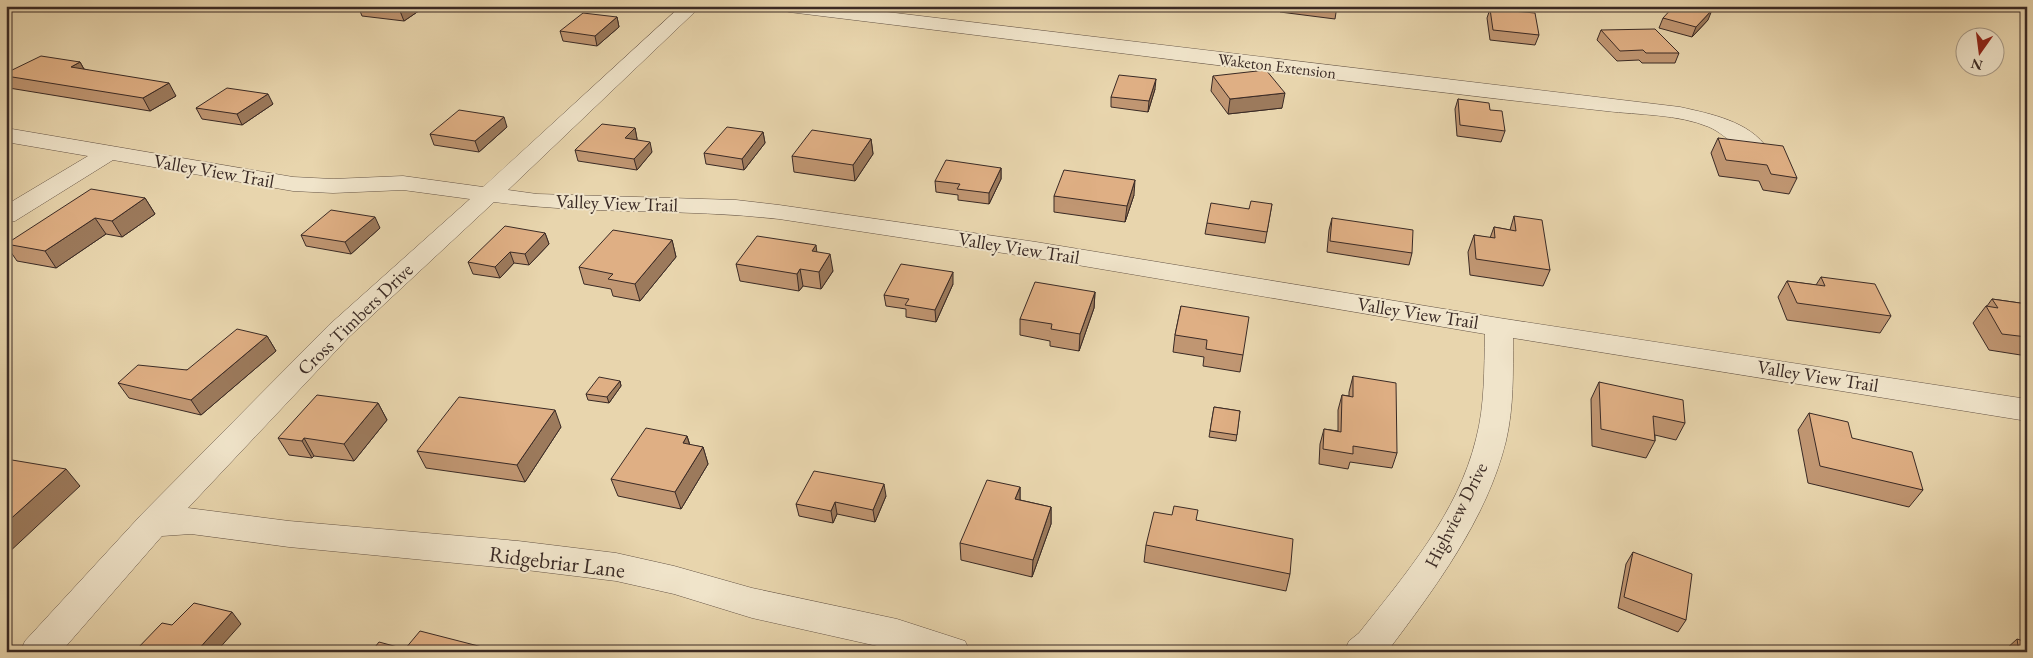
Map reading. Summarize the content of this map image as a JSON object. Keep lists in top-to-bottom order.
{
  "streets": {
    "street": [
      "Waketon Extension",
      "Valley View Trail",
      "Cross Timbers Drive",
      "Highview Drive",
      "Ridgebriar Lane"
    ]
  },
  "crossings": [
    ["Valley View Trail", "Cross Timbers Drive"],
    ["Valley View Trail", "Highview Drive"],
    ["Cross Timbers Drive", "Ridgebriar Lane"]
  ],
  "north": "bottom"
}
